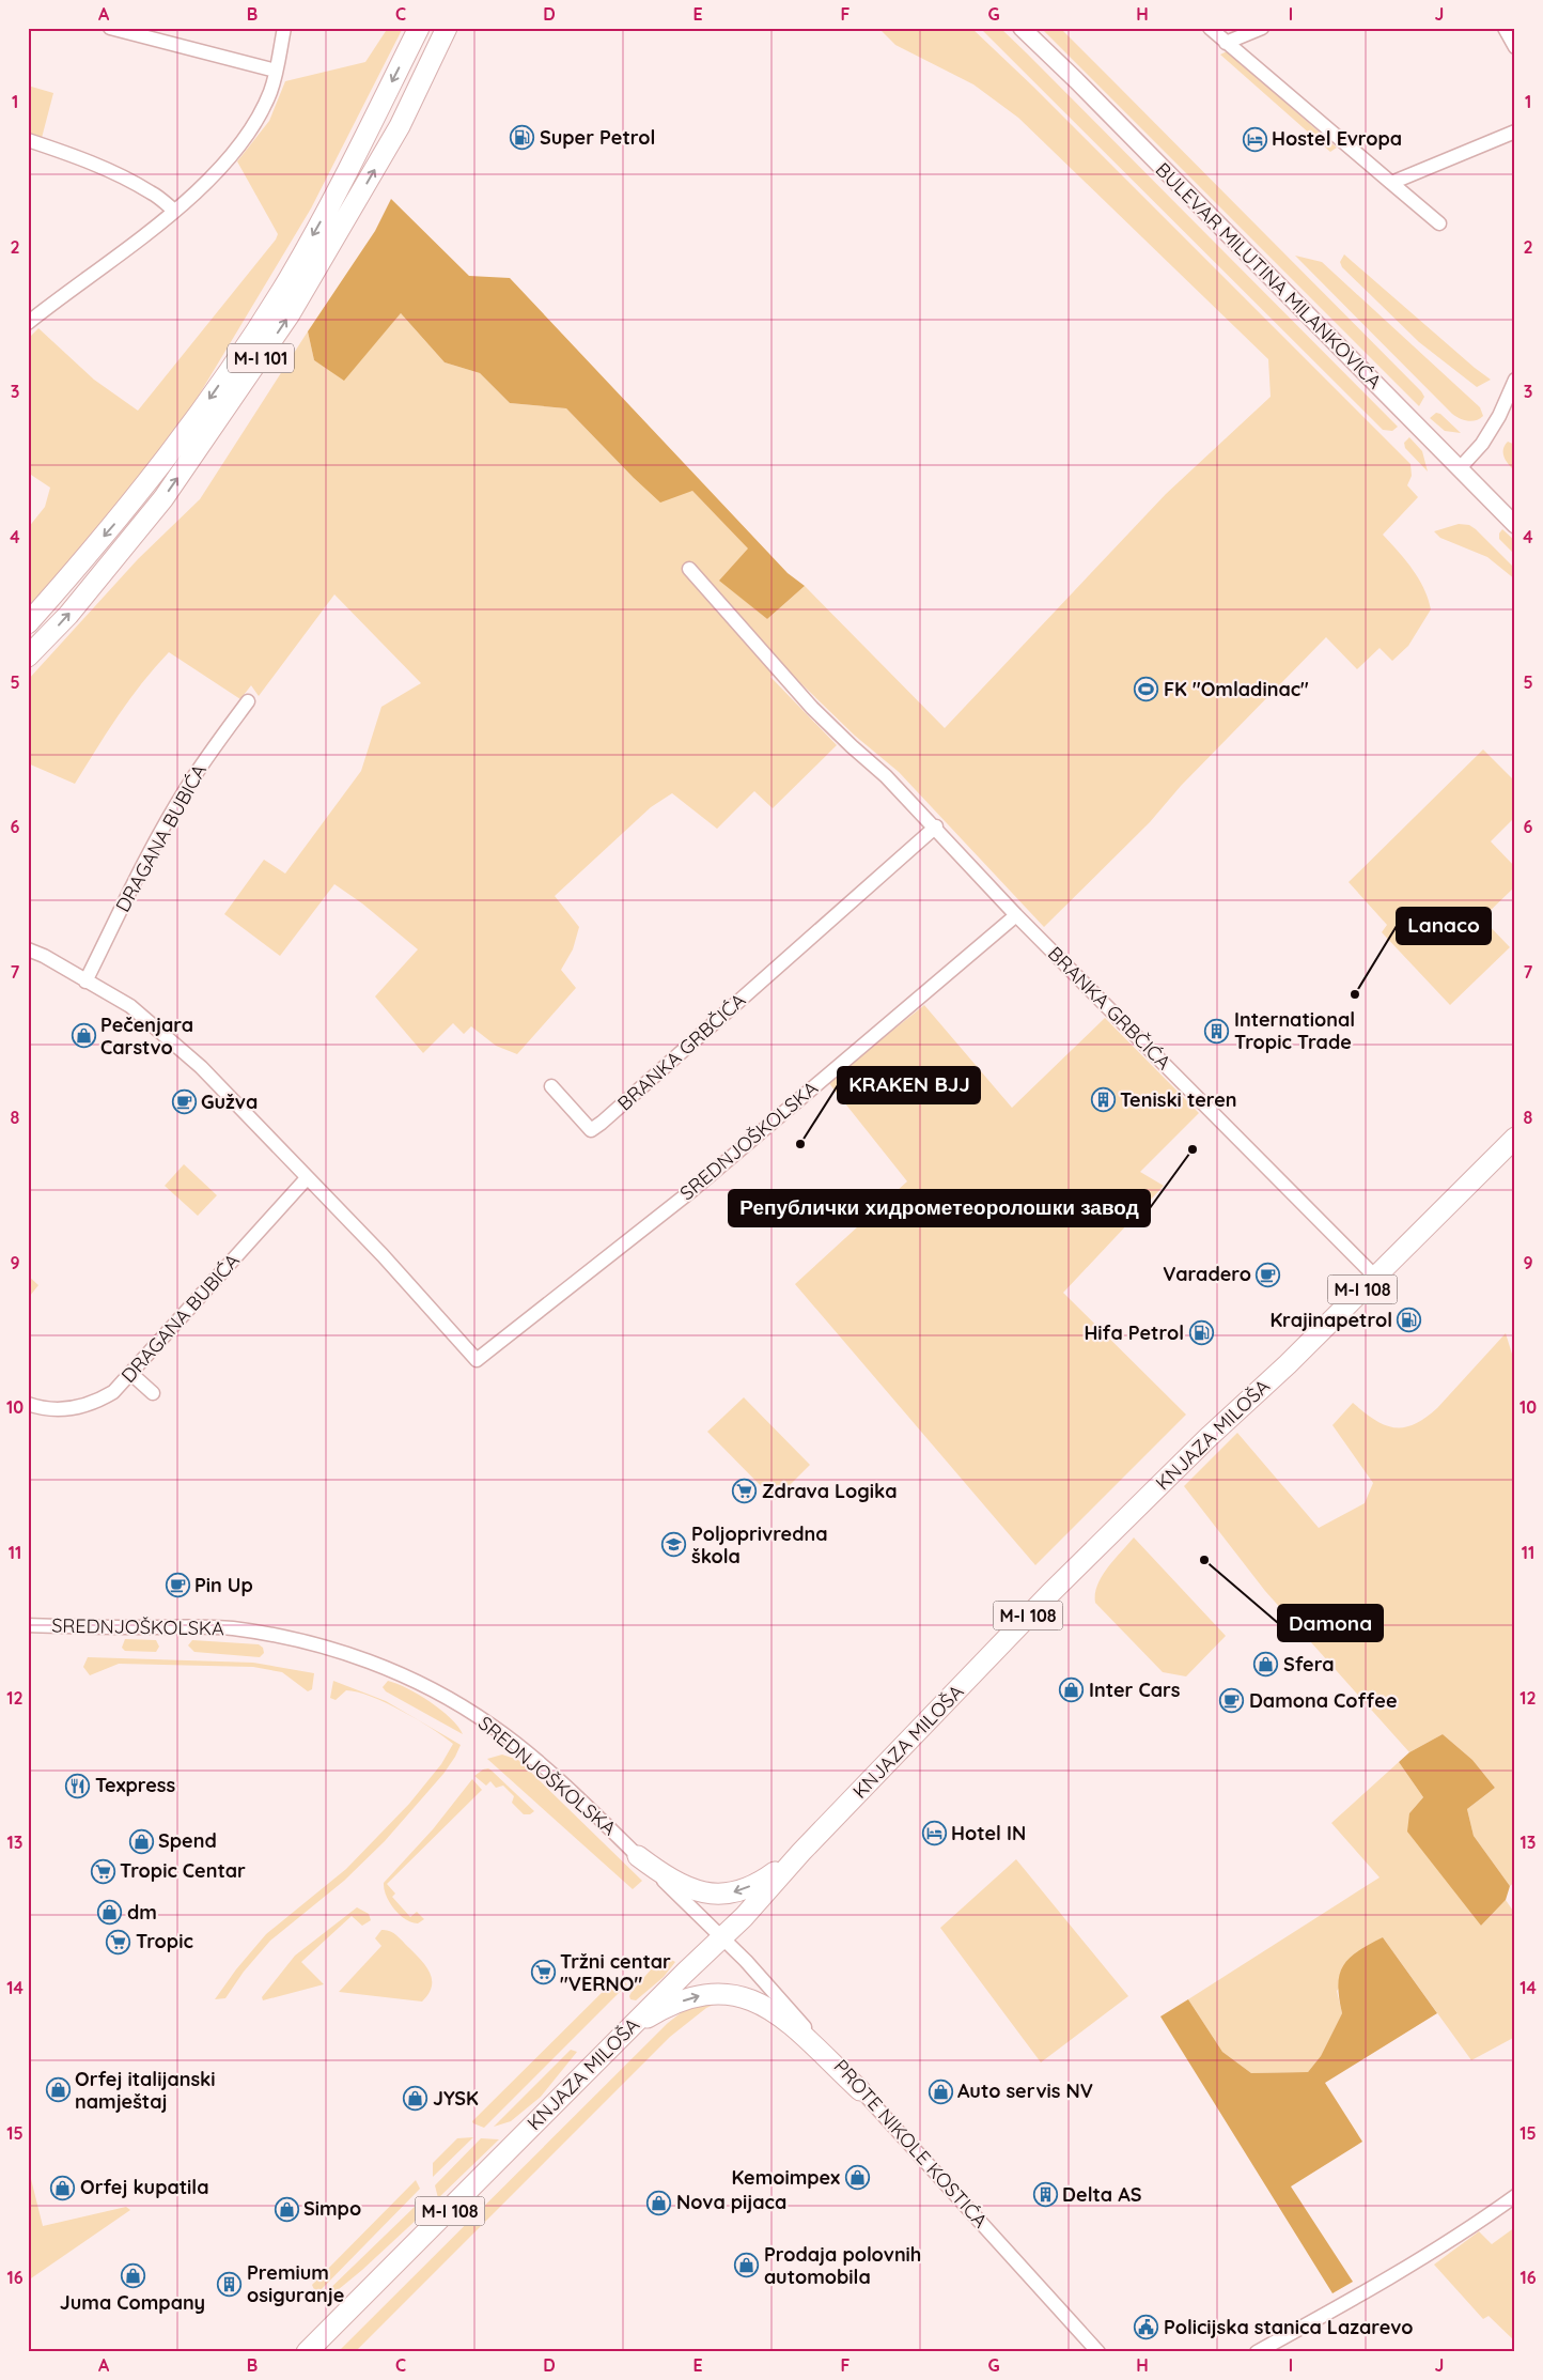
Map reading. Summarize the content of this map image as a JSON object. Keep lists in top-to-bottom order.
{
  "streets": {
    "main road": ["M-I 101", "M-I 108", "KNJAZA MILOŠA"],
    "street": [
      "BULEVAR MILUTINA MILANKOVIĆA",
      "DRAGANA BUBIĆA",
      "BRANKA GRBČIĆA",
      "SREDNJOŠKOLSKA",
      "PROTE NIKOLE KOSTIĆA"
    ]
  },
  "crossings": [
    ["DRAGANA BUBIĆA", "SREDNJOŠKOLSKA"],
    ["BRANKA GRBČIĆA", "SREDNJOŠKOLSKA"],
    ["BRANKA GRBČIĆA", "KNJAZA MILOŠA"],
    ["SREDNJOŠKOLSKA", "KNJAZA MILOŠA"],
    ["SREDNJOŠKOLSKA", "PROTE NIKOLE KOSTIĆA"],
    ["KNJAZA MILOŠA", "PROTE NIKOLE KOSTIĆA"]
  ],
  "places": {
    "fuel station": ["Super Petrol", "Krajinapetrol", "Hifa Petrol"],
    "hotel": ["Hostel Evropa", "Hotel IN"],
    "sports": ["FK \"Omladinac\""],
    "other": [
      "Lanaco",
      "KRAKEN BJJ",
      "Републички хидрометеоролошки завод",
      "Damona"
    ],
    "building": [
      "International Tropic Trade",
      "Teniski teren",
      "Delta AS",
      "Premium osiguranje"
    ],
    "shop": [
      "Pečenjara Carstvo",
      "Sfera",
      "Inter Cars",
      "Spend",
      "dm",
      "Orfej italijanski namještaj",
      "Auto servis NV",
      "JYSK",
      "Kemoimpex",
      "Orfej kupatila",
      "Nova pijaca",
      "Simpo",
      "Prodaja polovnih automobila",
      "Juma Company"
    ],
    "cafe": [
      "Gužva",
      "Varadero",
      "Pin Up",
      "Damona Coffee"
    ],
    "supermarket": [
      "Zdrava Logika",
      "Tropic Centar",
      "Tropic",
      "Tržni centar \"VERNO\""
    ],
    "school or university": ["Poljoprivredna škola"],
    "restaurant": ["Texpress"],
    "public building": ["Policijska stanica Lazarevo"]
  },
  "grid": {
    "columns": [
      "A",
      "B",
      "C",
      "D",
      "E",
      "F",
      "G",
      "H",
      "I",
      "J"
    ],
    "rows": [
      "1",
      "2",
      "3",
      "4",
      "5",
      "6",
      "7",
      "8",
      "9",
      "10",
      "11",
      "12",
      "13",
      "14",
      "15",
      "16"
    ]
  }
}
